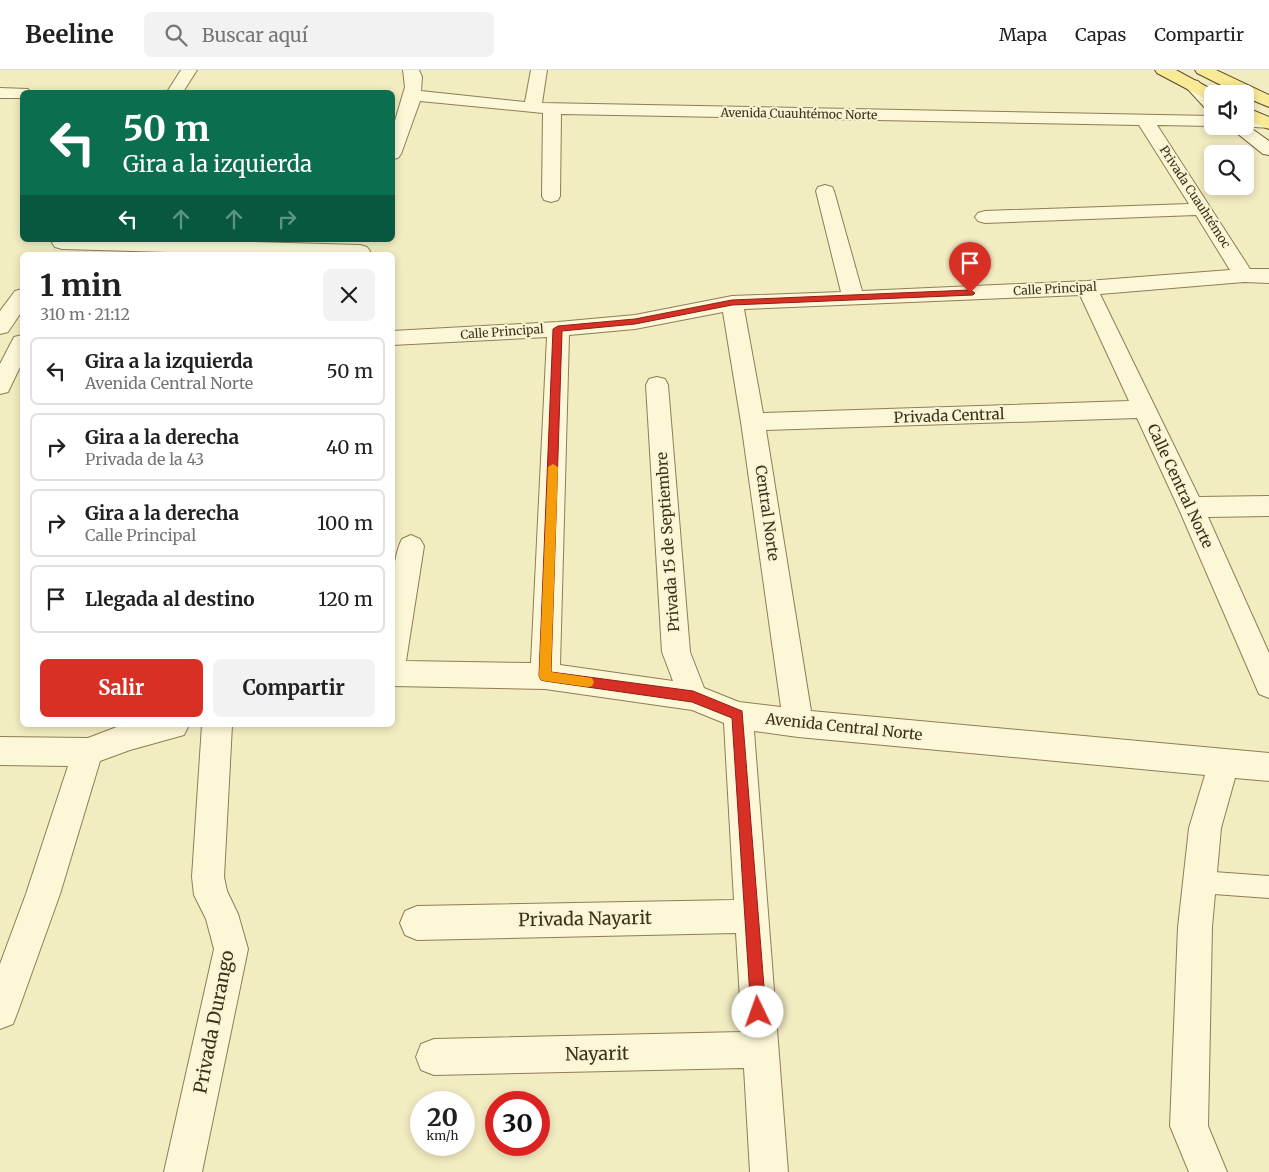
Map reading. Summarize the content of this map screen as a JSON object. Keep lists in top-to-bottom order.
{
  "streets": {
    "street": [
      "Avenida Cuauhtémoc Norte",
      "Privada Cuauhtémoc",
      "Calle Principal",
      "Privada Central",
      "Calle Central Norte",
      "Central Norte",
      "Privada 15 de Septiembre",
      "Avenida Central Norte",
      "Privada Nayarit",
      "Privada Durango",
      "Nayarit"
    ]
  },
  "crossings": [
    ["Avenida Cuauhtémoc Norte", "Privada Cuauhtémoc"],
    ["Privada Cuauhtémoc", "Calle Principal"],
    ["Calle Principal", "Calle Central Norte"],
    ["Calle Principal", "Central Norte"],
    ["Privada Central", "Calle Central Norte"],
    ["Privada Central", "Central Norte"],
    ["Central Norte", "Avenida Central Norte"],
    ["Privada 15 de Septiembre", "Avenida Central Norte"]
  ],
  "page": {
    "header": "Beeline",
    "search": "Buscar aquí",
    "nav": ["Mapa", "Capas", "Compartir"],
    "turn": ["50 m", "Gira a la izquierda"],
    "heading": ["1 min", "310 m · 21:12"],
    "list": [
      {
        "name": "Gira a la izquierda",
        "note": "Avenida Central Norte",
        "value": "50 m"
      },
      {
        "name": "Gira a la derecha",
        "note": "Privada de la 43",
        "value": "40 m"
      },
      {
        "name": "Gira a la derecha",
        "note": "Calle Principal",
        "value": "100 m"
      },
      {
        "name": "Llegada al destino",
        "value": "120 m"
      }
    ],
    "buttons": ["Salir", "Compartir"],
    "speed": "20 km/h",
    "limit": "30"
  }
}
